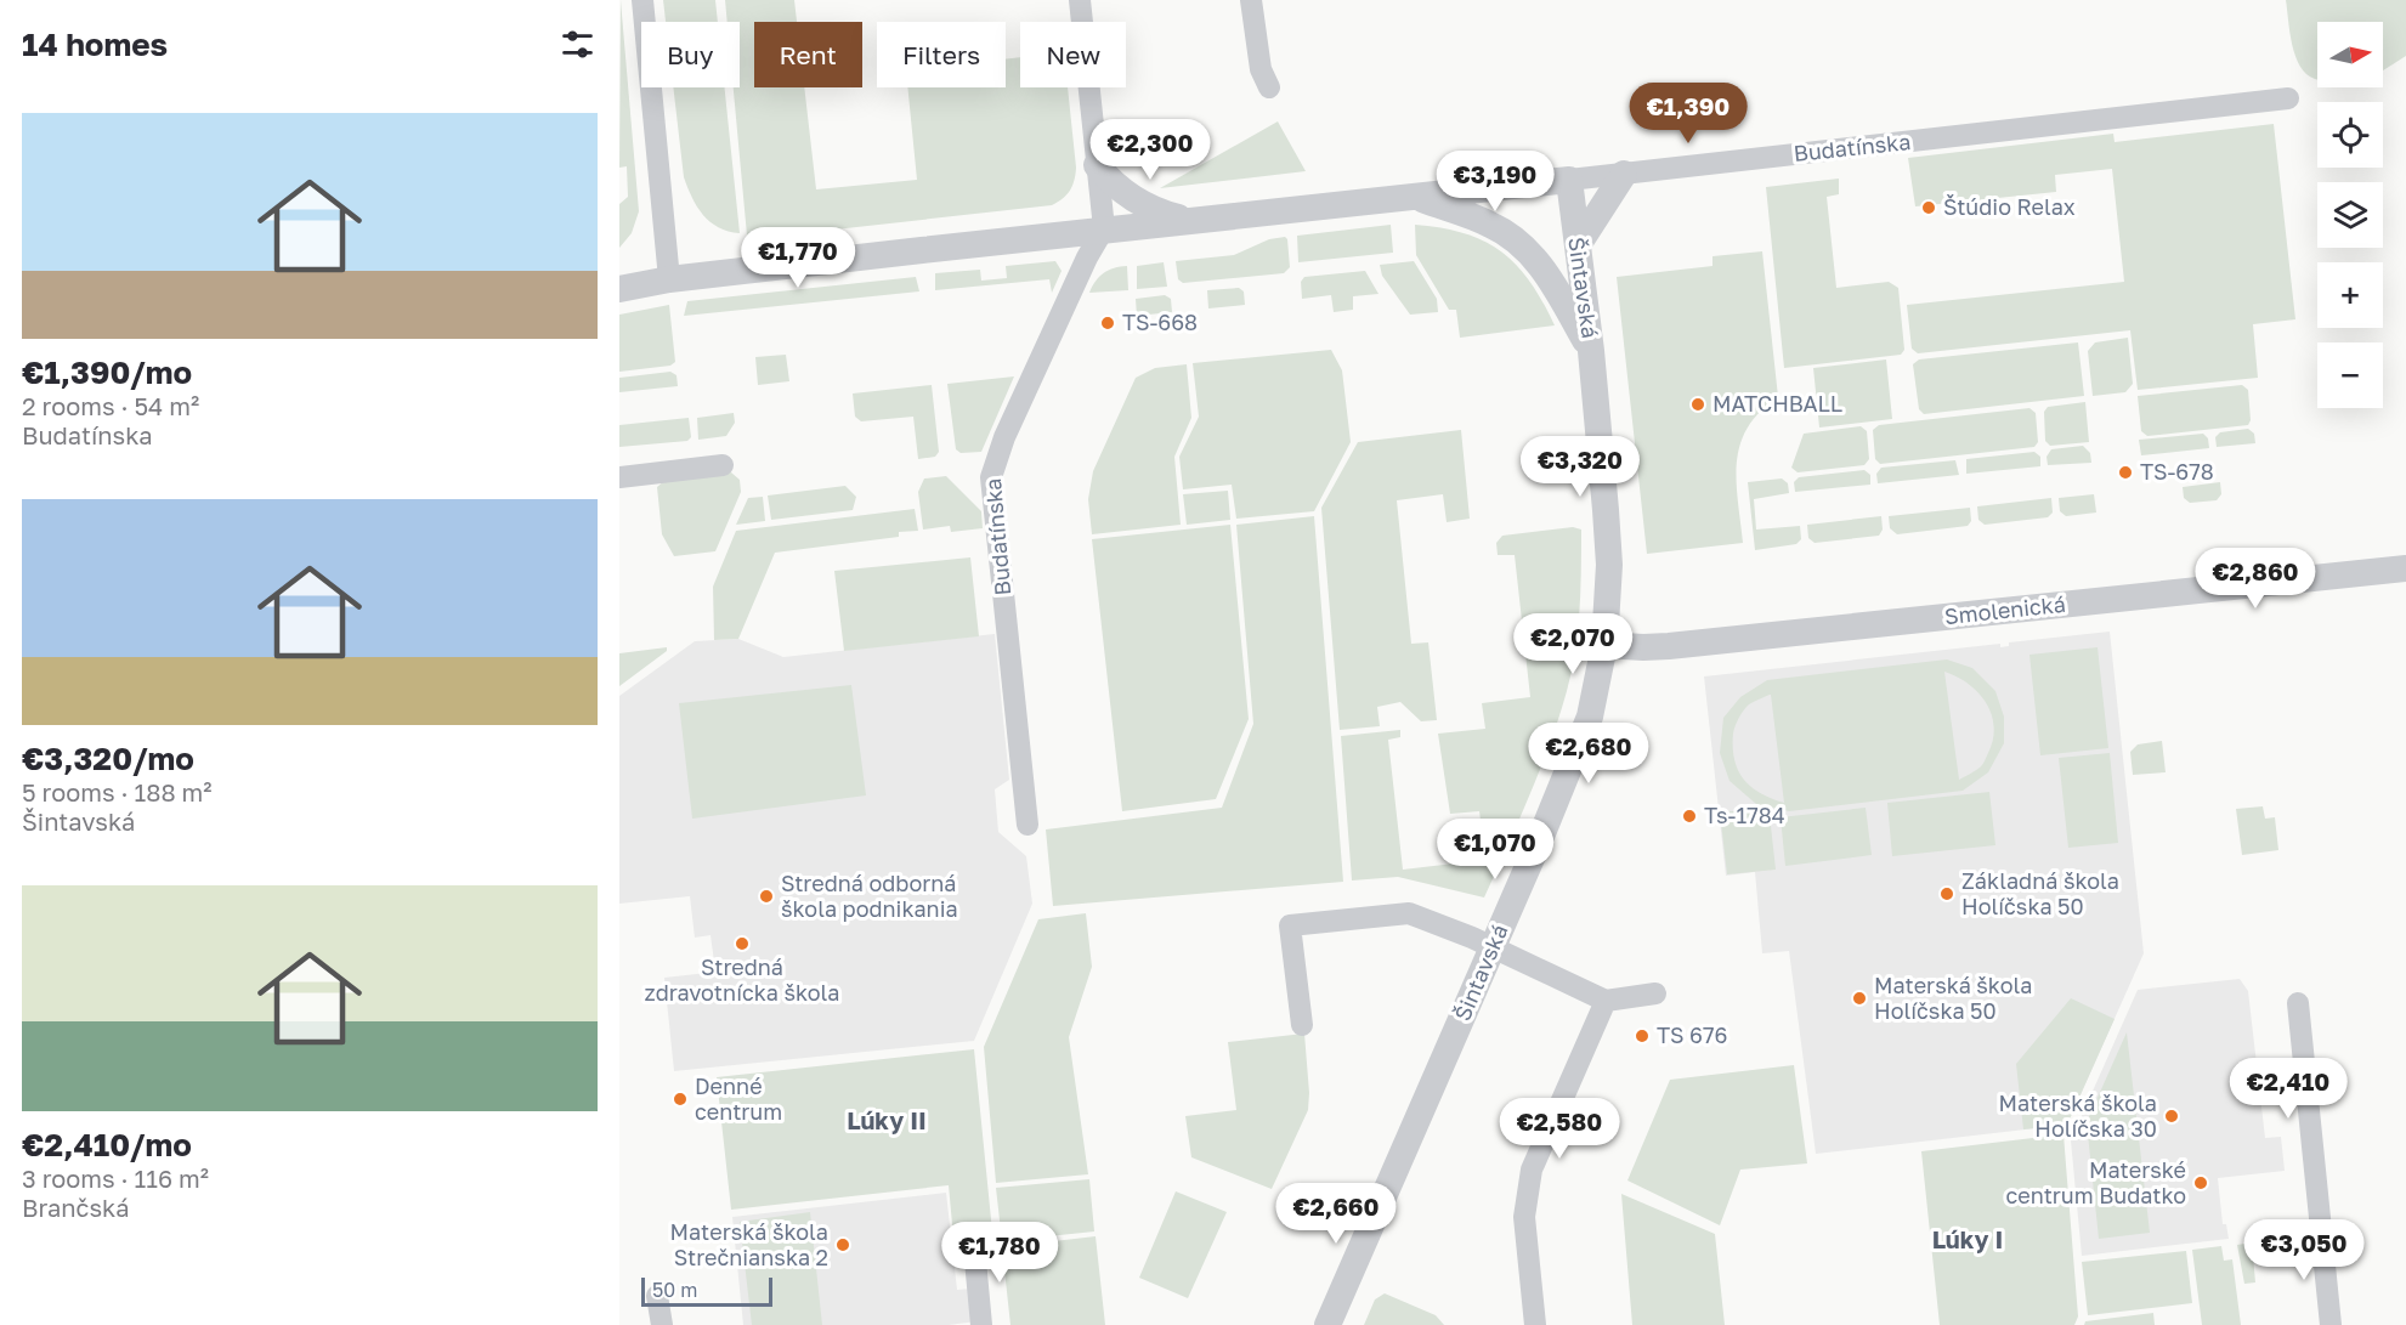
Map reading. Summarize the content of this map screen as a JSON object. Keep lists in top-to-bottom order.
{
  "streets": {
    "street": ["Budatínska", "Šintavská", "Smolenická"]
  },
  "crossings": [
    ["Budatínska", "Šintavská"],
    ["Šintavská", "Smolenická"]
  ],
  "districts": ["Lúky II", "Lúky I"],
  "places": [
    "Štúdio Relax",
    "TS-668",
    "MATCHBALL",
    "TS-678",
    "Ts-1784",
    "Základná škola Holíčska 50",
    "Stredná odborná škola podnikania",
    "Stredná zdravotnícka škola",
    "Materská škola Holíčska 50",
    "TS 676",
    "Denné centrum",
    "Materská škola Holíčska 30",
    "Materské centrum Budatko",
    "Materská škola Strečnianska 2"
  ],
  "scale_bar": "50 m",
  "north": "right",
  "page": {
    "heading": "14 homes",
    "map_buttons": ["+", "−"],
    "chip": [
      "Buy",
      "Rent",
      "Filters",
      "New"
    ],
    "price": [
      "€1,390",
      "€2,300",
      "€3,190",
      "€1,770",
      "€3,320",
      "€2,860",
      "€2,070",
      "€2,680",
      "€1,070",
      "€2,410",
      "€2,580",
      "€2,660",
      "€3,050",
      "€1,780"
    ],
    "list": [
      {
        "name": "€1,390/mo",
        "note": "2 rooms · 54 m² · Budatínska"
      },
      {
        "name": "€3,320/mo",
        "note": "5 rooms · 188 m² · Šintavská"
      },
      {
        "name": "€2,410/mo",
        "note": "3 rooms · 116 m² · Brančská"
      }
    ],
    "scale": "50 m"
  }
}
